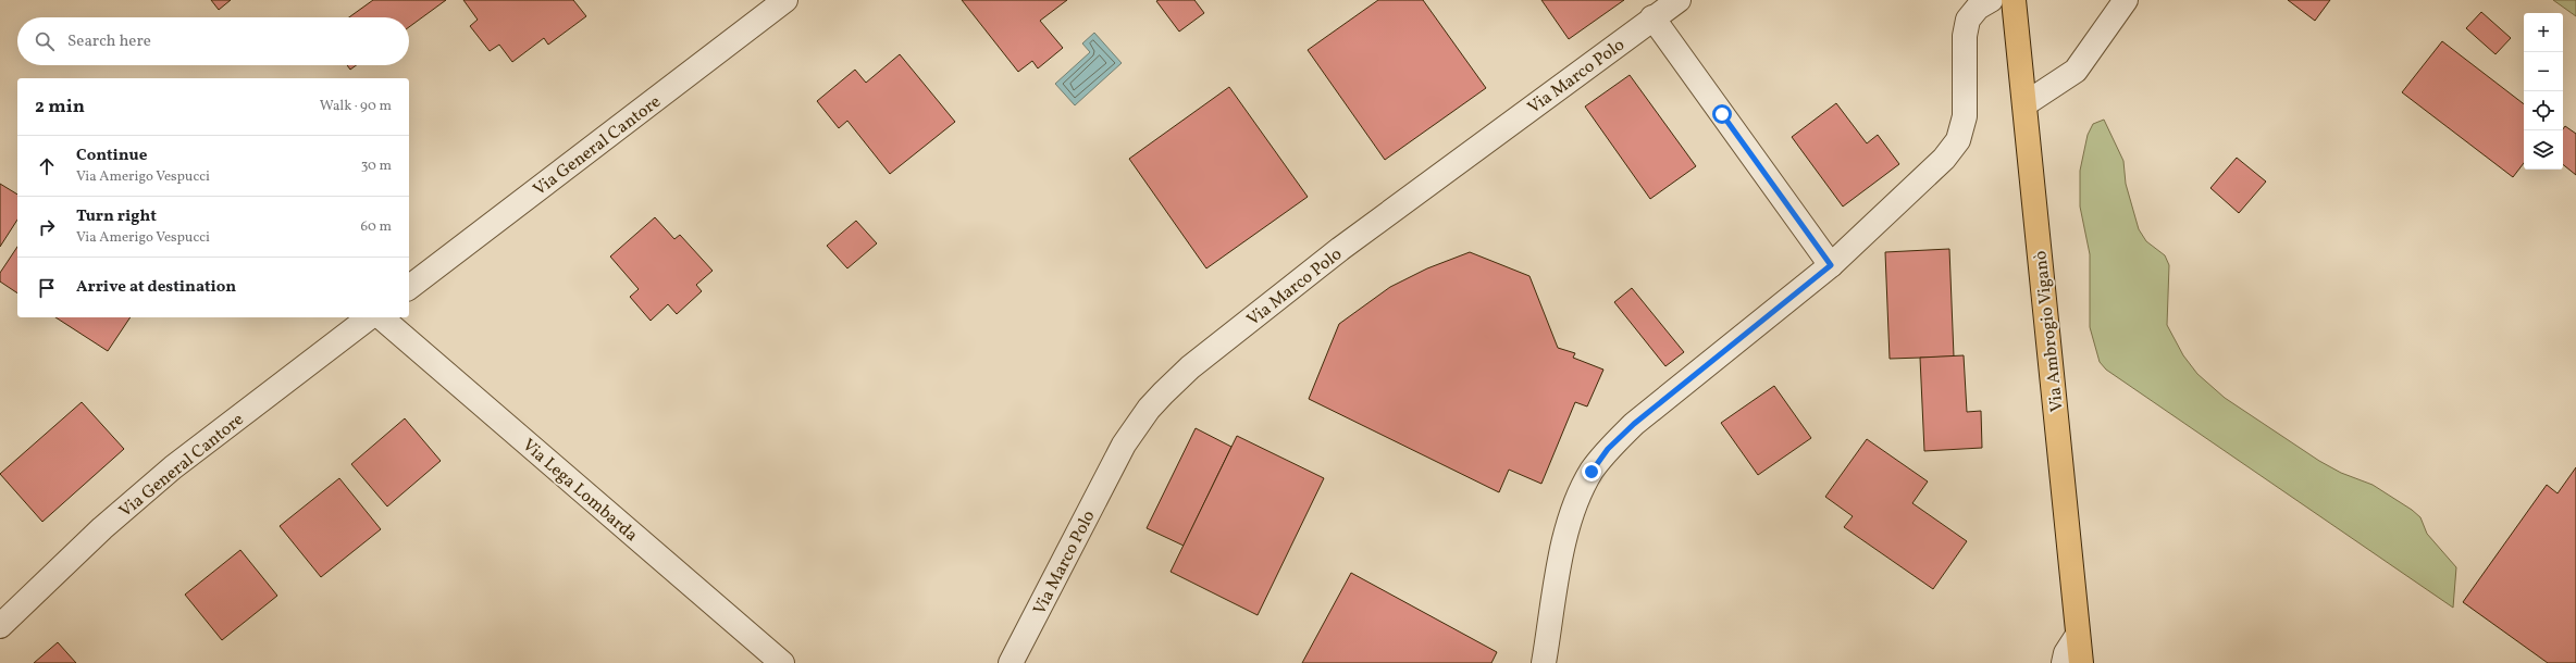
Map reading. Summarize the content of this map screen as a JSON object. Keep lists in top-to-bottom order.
{
  "streets": {
    "main road": ["Via Ambrogio Viganò"],
    "street": ["Via Marco Polo", "Via General Cantore", "Via Lega Lombarda"]
  },
  "page": {
    "map_buttons": ["+", "−"],
    "search": "Search here",
    "heading": ["2 min", "Walk · 90 m"],
    "list": [
      ["Continue", "Via Amerigo Vespucci", "30 m"],
      ["Turn right", "Via Amerigo Vespucci", "60 m"],
      "Arrive at destination"
    ]
  }
}
